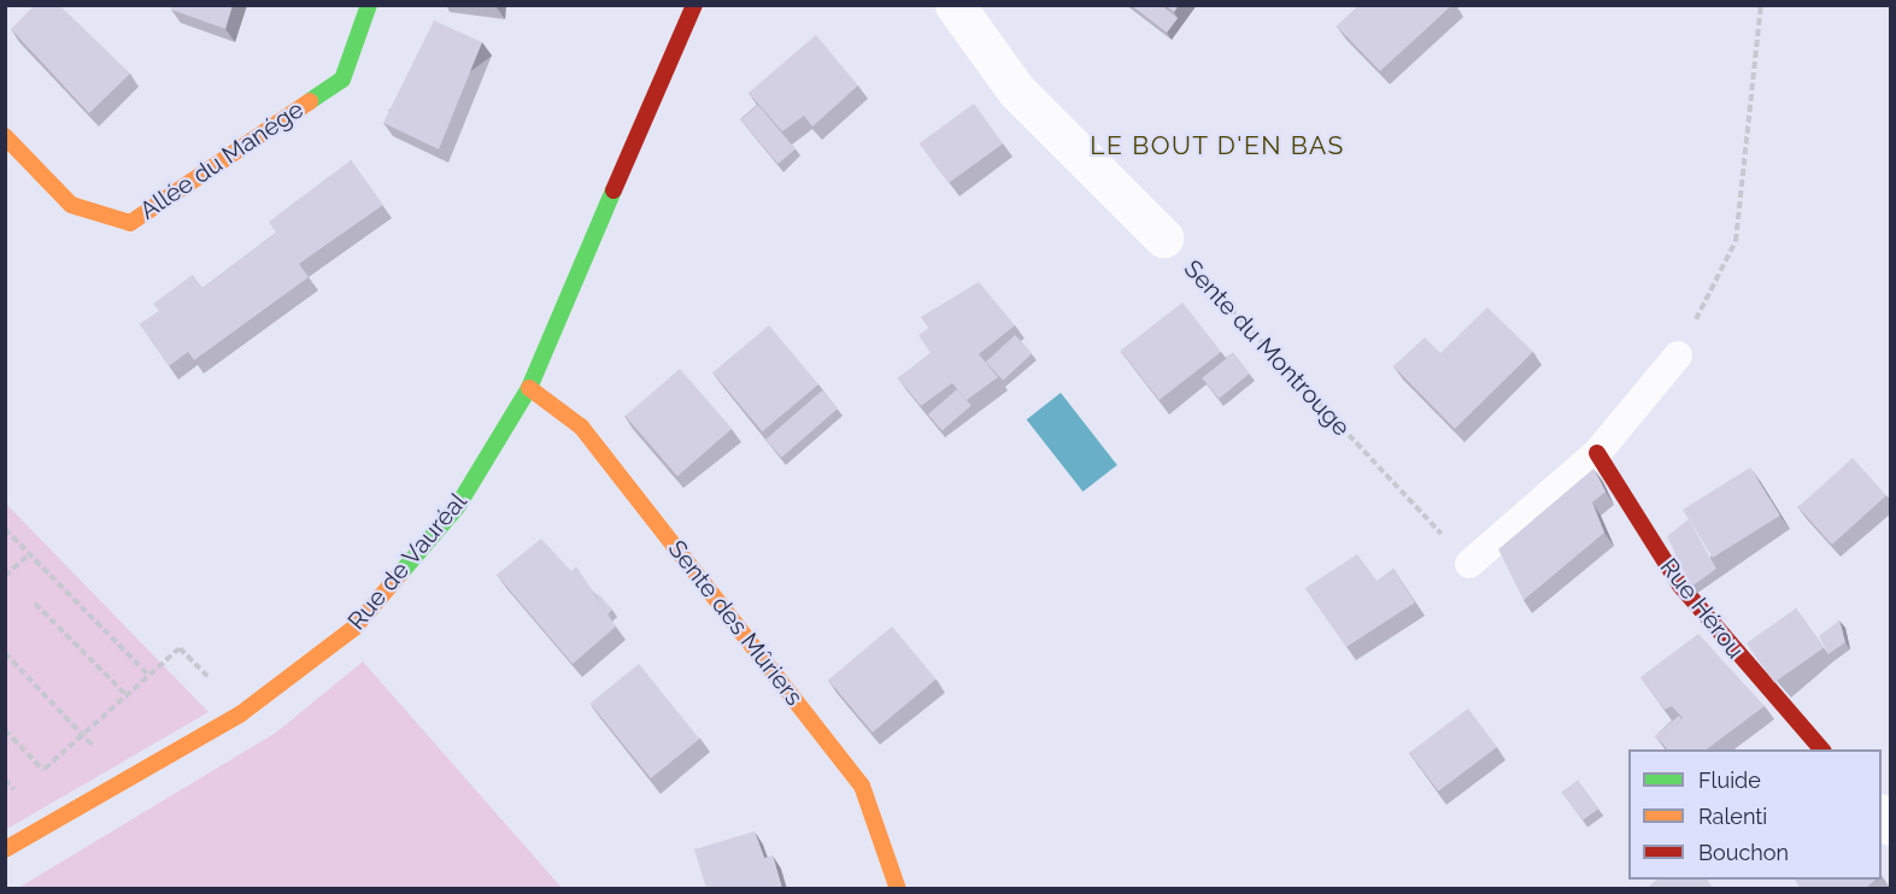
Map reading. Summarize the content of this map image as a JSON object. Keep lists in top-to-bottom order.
{
  "streets": {
    "street": [
      "Allée du Manége",
      "Rue de Vauréal",
      "Rue Hérou",
      "Sente des Mûriers"
    ],
    "path": ["Sente du Montrouge"]
  },
  "crossings": [
    ["Rue de Vauréal", "Sente des Mûriers"]
  ],
  "districts": ["LE BOUT D'EN BAS"],
  "legend": ["Fluide", "Ralenti", "Bouchon"]
}
